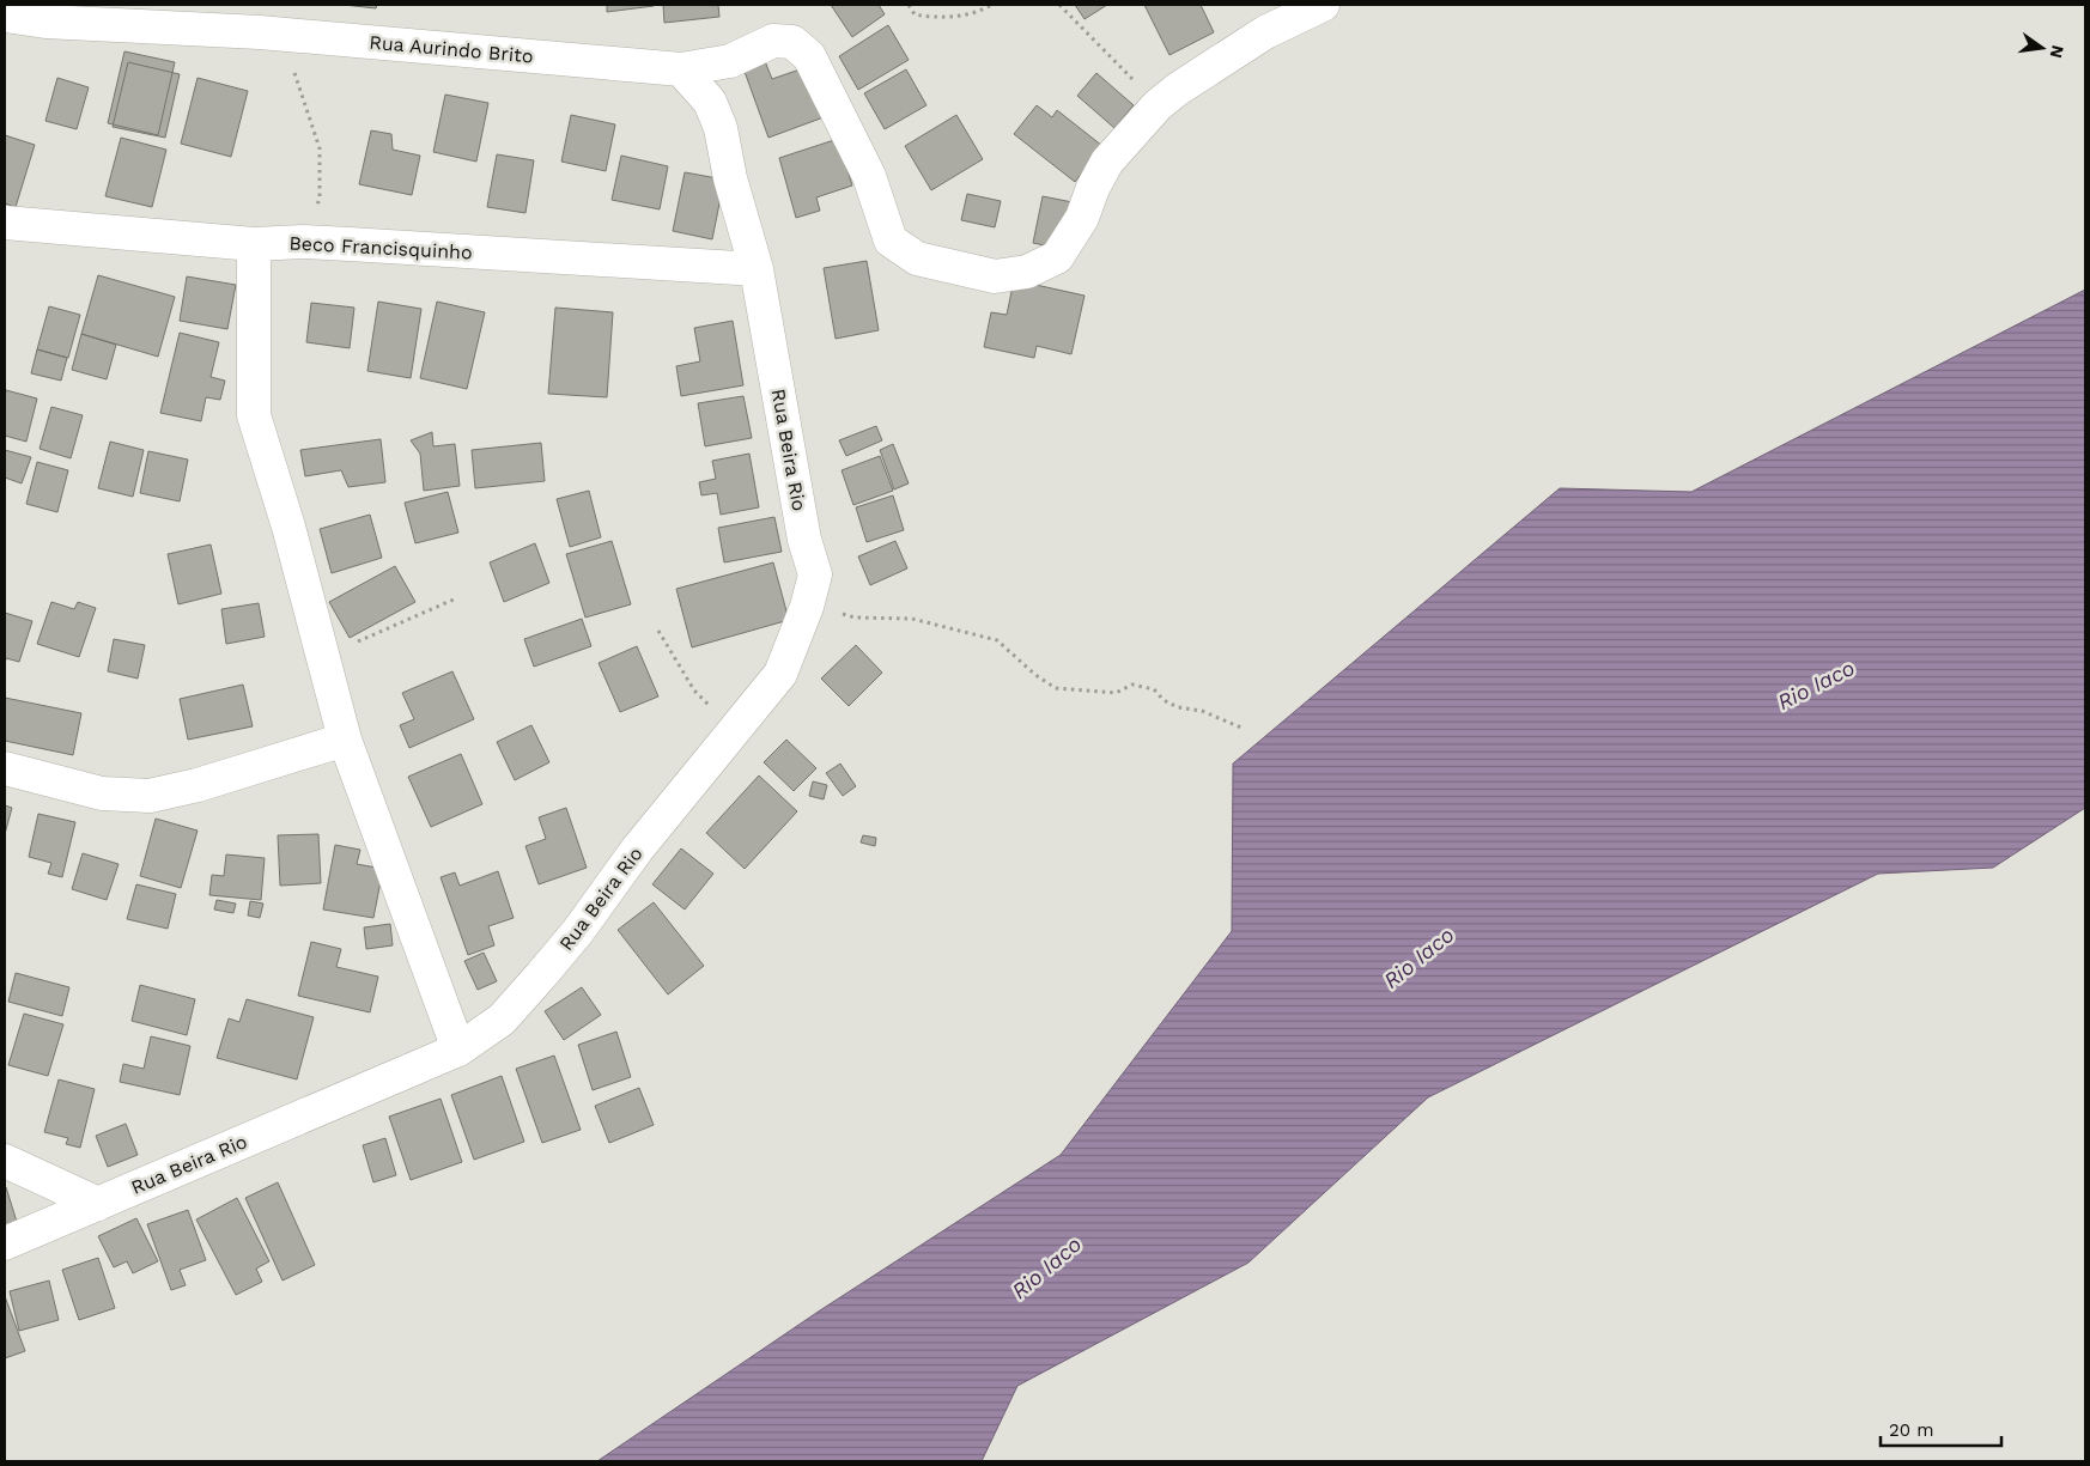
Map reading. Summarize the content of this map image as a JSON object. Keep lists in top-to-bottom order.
{
  "streets": {
    "street": ["Rua Aurindo Brito", "Beco Francisquinho", "Rua Beira Rio"]
  },
  "crossings": [
    ["Beco Francisquinho", "Rua Beira Rio"]
  ],
  "water": ["Rio Iaco"],
  "scale_bar": "20 m",
  "north": "right"
}
